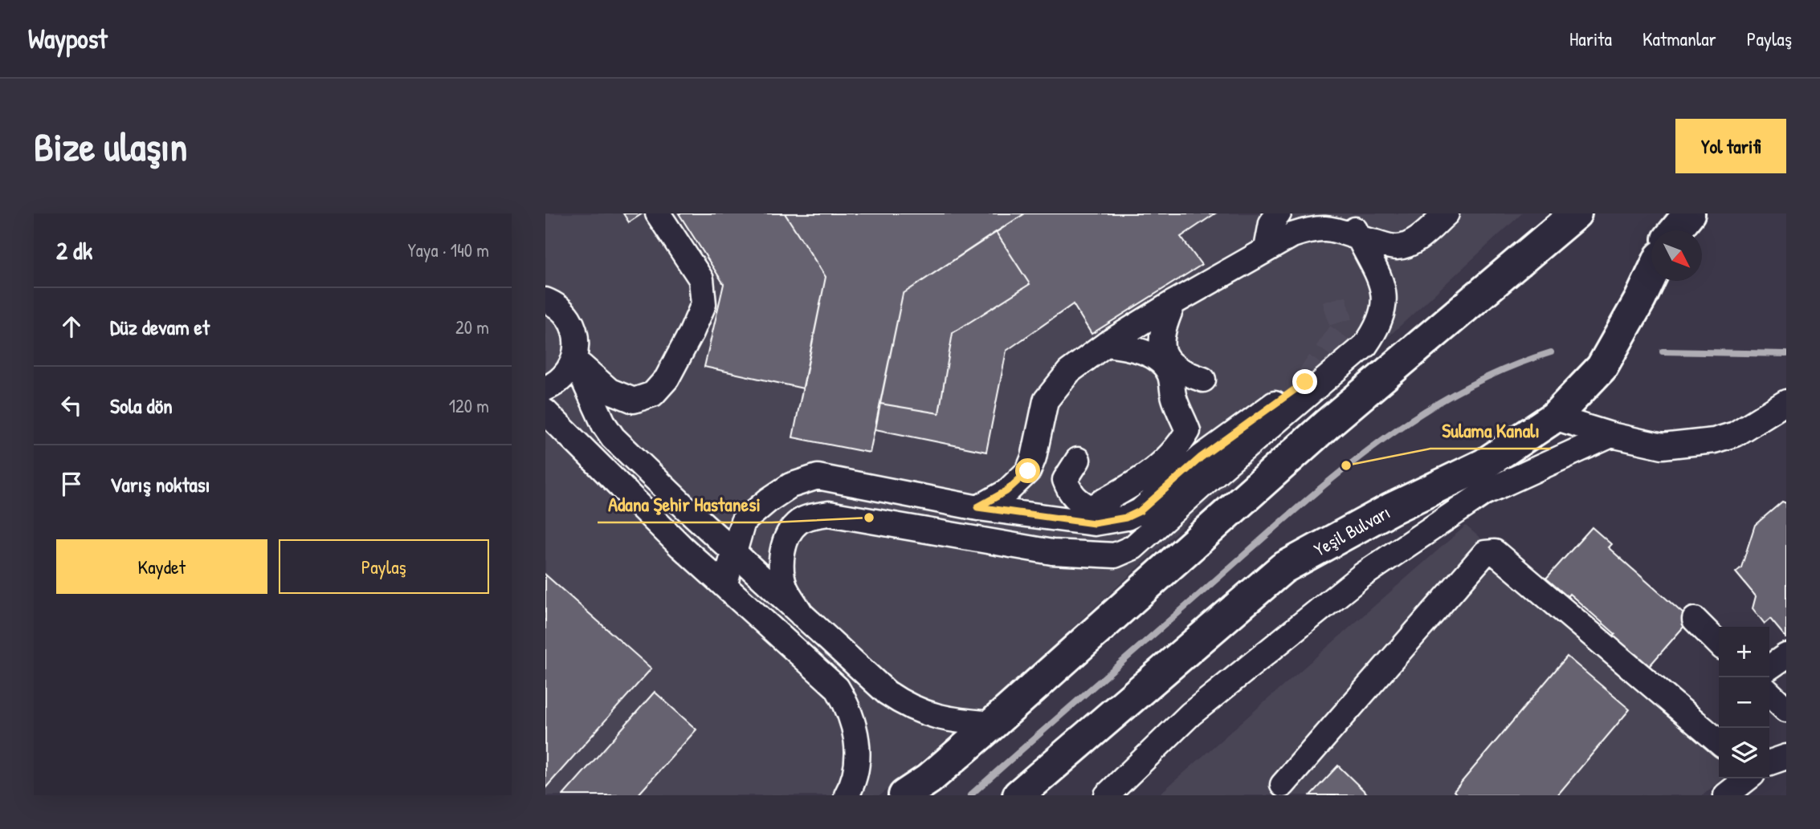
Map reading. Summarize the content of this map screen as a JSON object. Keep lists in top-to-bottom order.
{
  "streets": {
    "main road": ["Yeşil Bulvarı"]
  },
  "places": ["Sulama Kanalı", "Adana Şehir Hastanesi"],
  "north": "bottom right",
  "page": {
    "header": "Waypost",
    "nav": ["Harita", "Katmanlar", "Paylaş"],
    "buttons": [
      "Yol tarifi",
      ["Kaydet", "Paylaş"]
    ],
    "title": "Bize ulaşın",
    "heading": ["2 dk", "Yaya · 140 m"],
    "list": [
      ["Düz devam et", "20 m"],
      ["Sola dön", "120 m"],
      "Varış noktası"
    ],
    "map_buttons": ["+", "−"]
  }
}
